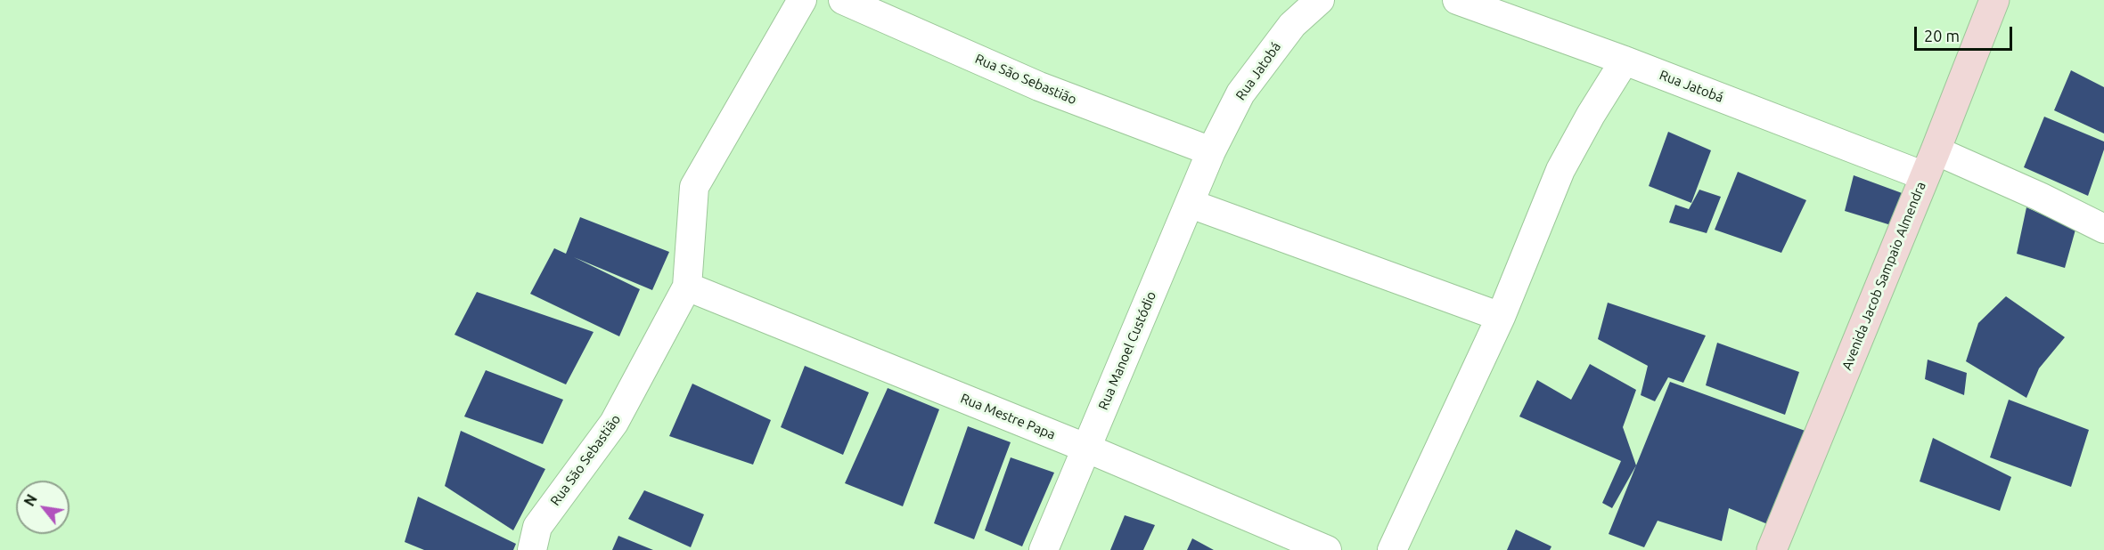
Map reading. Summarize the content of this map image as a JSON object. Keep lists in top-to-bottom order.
{
  "streets": {
    "main road": ["Avenida Jacob Sampaio Almendra"],
    "street": [
      "Rua Jatobá",
      "Rua São Sebastião",
      "Rua Manoel Custódio",
      "Rua Mestre Papa"
    ]
  },
  "crossings": [
    ["Rua Jatobá", "Rua São Sebastião"],
    ["Rua Jatobá", "Avenida Jacob Sampaio Almendra"],
    ["Rua Jatobá", "Rua Manoel Custódio"],
    ["Rua São Sebastião", "Rua Manoel Custódio"],
    ["Rua São Sebastião", "Rua Mestre Papa"],
    ["Rua Manoel Custódio", "Rua Mestre Papa"]
  ],
  "scale_bar": "20 m",
  "north": "top left"
}
